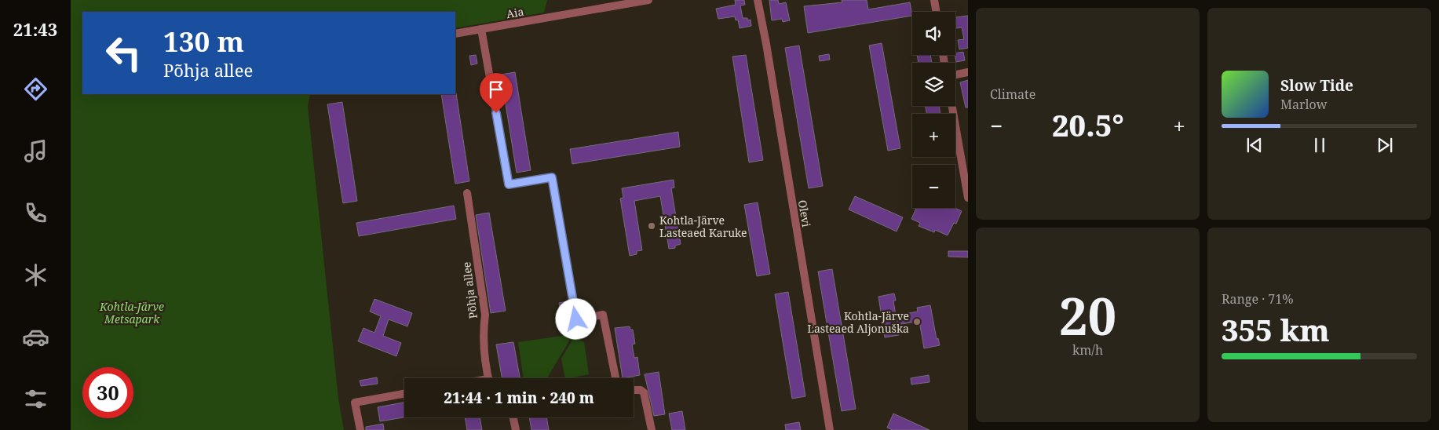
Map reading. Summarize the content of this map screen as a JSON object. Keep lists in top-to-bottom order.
{
  "streets": {
    "street": ["Aia", "Olevi", "Põhja allee"]
  },
  "parks": ["Kohtla-Järve Metsapark"],
  "places": ["Kohtla-Järve Lasteaed Karuke", "Kohtla-Järve Lasteaed Aljonuška"],
  "page": {
    "tabs": "21:43",
    "tile": [
      "Climate",
      ["20", "km/h"],
      ["Range · 71%", "355 km"]
    ],
    "map_buttons": ["+", "−"],
    "turn": ["130 m", "Põhja allee"],
    "song": ["Slow Tide", "Marlow"],
    "heat": ["−", "20.5°", "+"],
    "limit": "30",
    "trip": "21:44 · 1 min · 240 m"
  }
}
